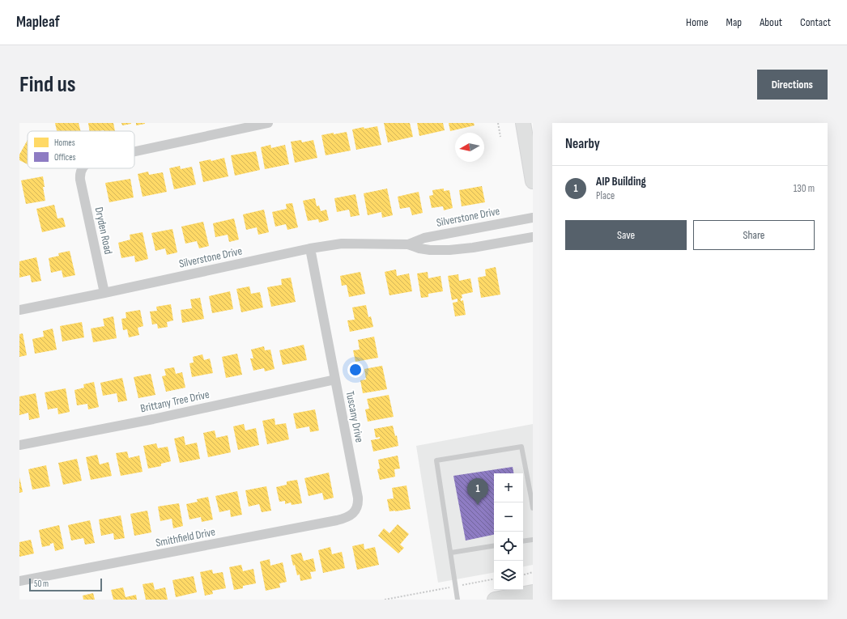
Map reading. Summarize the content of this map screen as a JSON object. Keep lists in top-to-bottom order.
{
  "streets": {
    "street": [
      "Silverstone Drive",
      "Dryden Road",
      "Brittany Tree Drive",
      "Tuscany Drive",
      "Smithfield Drive"
    ]
  },
  "crossings": [
    ["Silverstone Drive", "Dryden Road"],
    ["Silverstone Drive", "Tuscany Drive"],
    ["Brittany Tree Drive", "Tuscany Drive"],
    ["Tuscany Drive", "Smithfield Drive"]
  ],
  "legend": ["Homes", "Offices"],
  "scale_bar": "50 m",
  "north": "left",
  "page": {
    "header": "Mapleaf",
    "nav": [
      "Home",
      "Map",
      "About",
      "Contact"
    ],
    "buttons": [
      "Directions",
      ["Save", "Share"]
    ],
    "title": "Find us",
    "heading": "Nearby",
    "list": [
      {
        "mark": "1",
        "name": "AIP Building",
        "note": "Place",
        "value": "130 m"
      }
    ],
    "map_buttons": ["+", "−"],
    "pins": "1",
    "scale": "50 m"
  }
}
